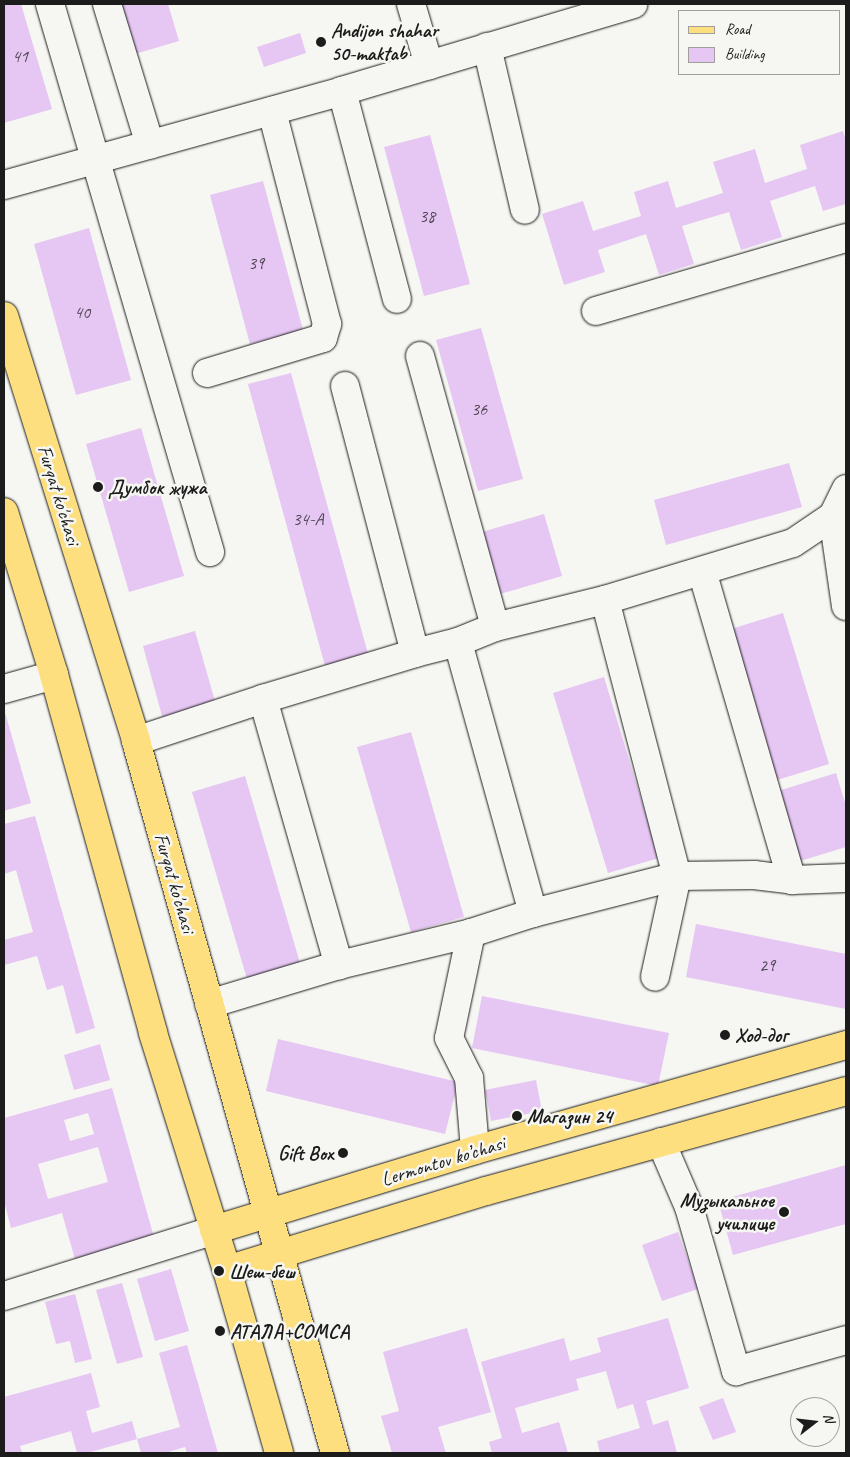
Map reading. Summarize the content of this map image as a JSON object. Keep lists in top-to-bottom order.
{
  "streets": {
    "main road": ["Furqat ko'chasi", "Lermontov ko’chasi"]
  },
  "crossings": [
    ["Furqat ko'chasi", "Lermontov ko’chasi"]
  ],
  "places": [
    "Andijon shahar 50-maktab",
    "Думбок жужа",
    "Ход-дог",
    "Магазин 24",
    "Gift Box",
    "Музыкальное училище",
    "Шеш-беш",
    "АТАЛА+СОМСА"
  ],
  "house_numbers": [
    "41",
    "38",
    "39",
    "40",
    "36",
    "34-А",
    "29"
  ],
  "legend": ["Road", "Building"],
  "north": "right"
}
